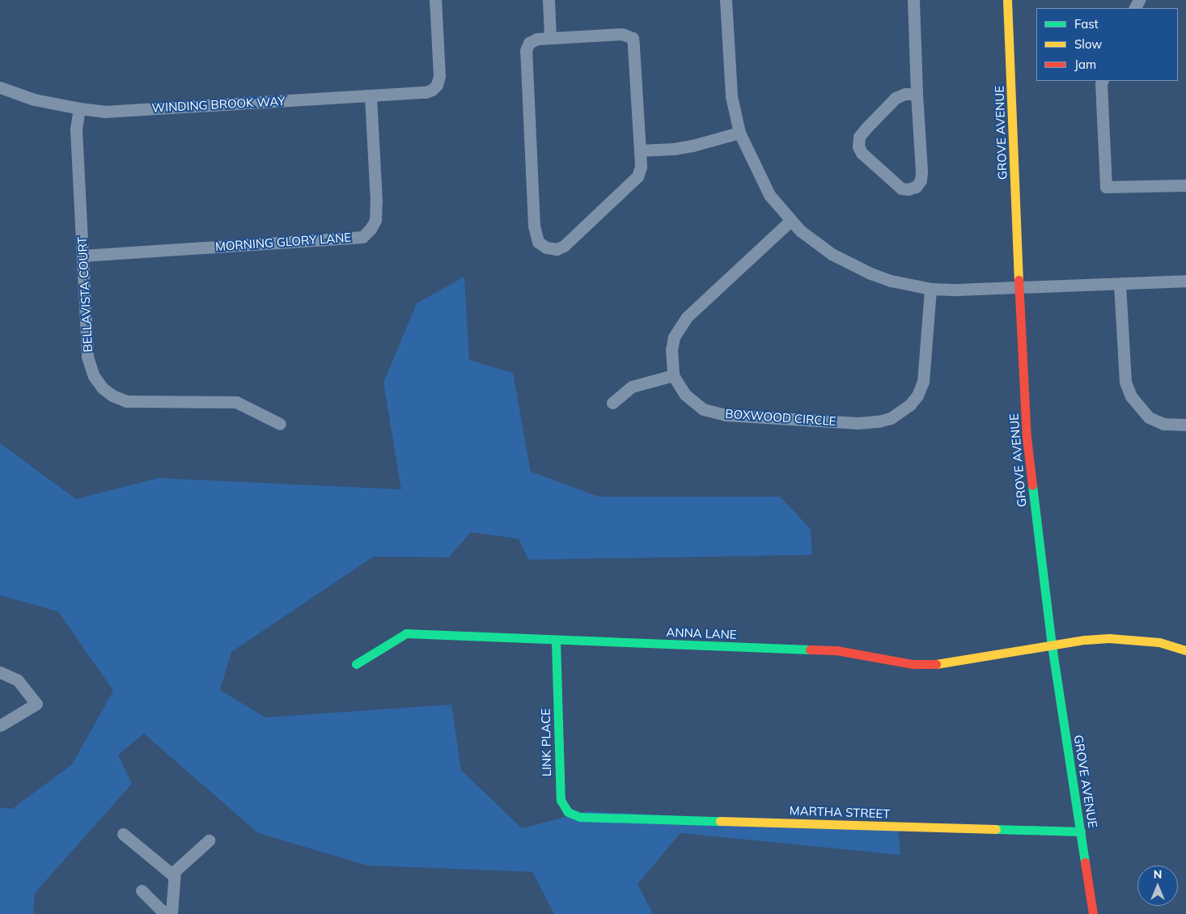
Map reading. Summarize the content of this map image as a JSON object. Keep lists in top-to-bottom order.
{
  "streets": {
    "street": [
      "WINDING BROOK WAY",
      "GROVE AVENUE",
      "MORNING GLORY LANE",
      "BELLAVISTA COURT",
      "BOXWOOD CIRCLE",
      "ANNA LANE",
      "LINK PLACE",
      "MARTHA STREET"
    ]
  },
  "crossings": [
    ["WINDING BROOK WAY", "MORNING GLORY LANE"],
    ["WINDING BROOK WAY", "BELLAVISTA COURT"],
    ["GROVE AVENUE", "ANNA LANE"],
    ["GROVE AVENUE", "MARTHA STREET"],
    ["MORNING GLORY LANE", "BELLAVISTA COURT"],
    ["ANNA LANE", "LINK PLACE"],
    ["LINK PLACE", "MARTHA STREET"]
  ],
  "legend": ["Fast", "Slow", "Jam"],
  "north": "top"
}
